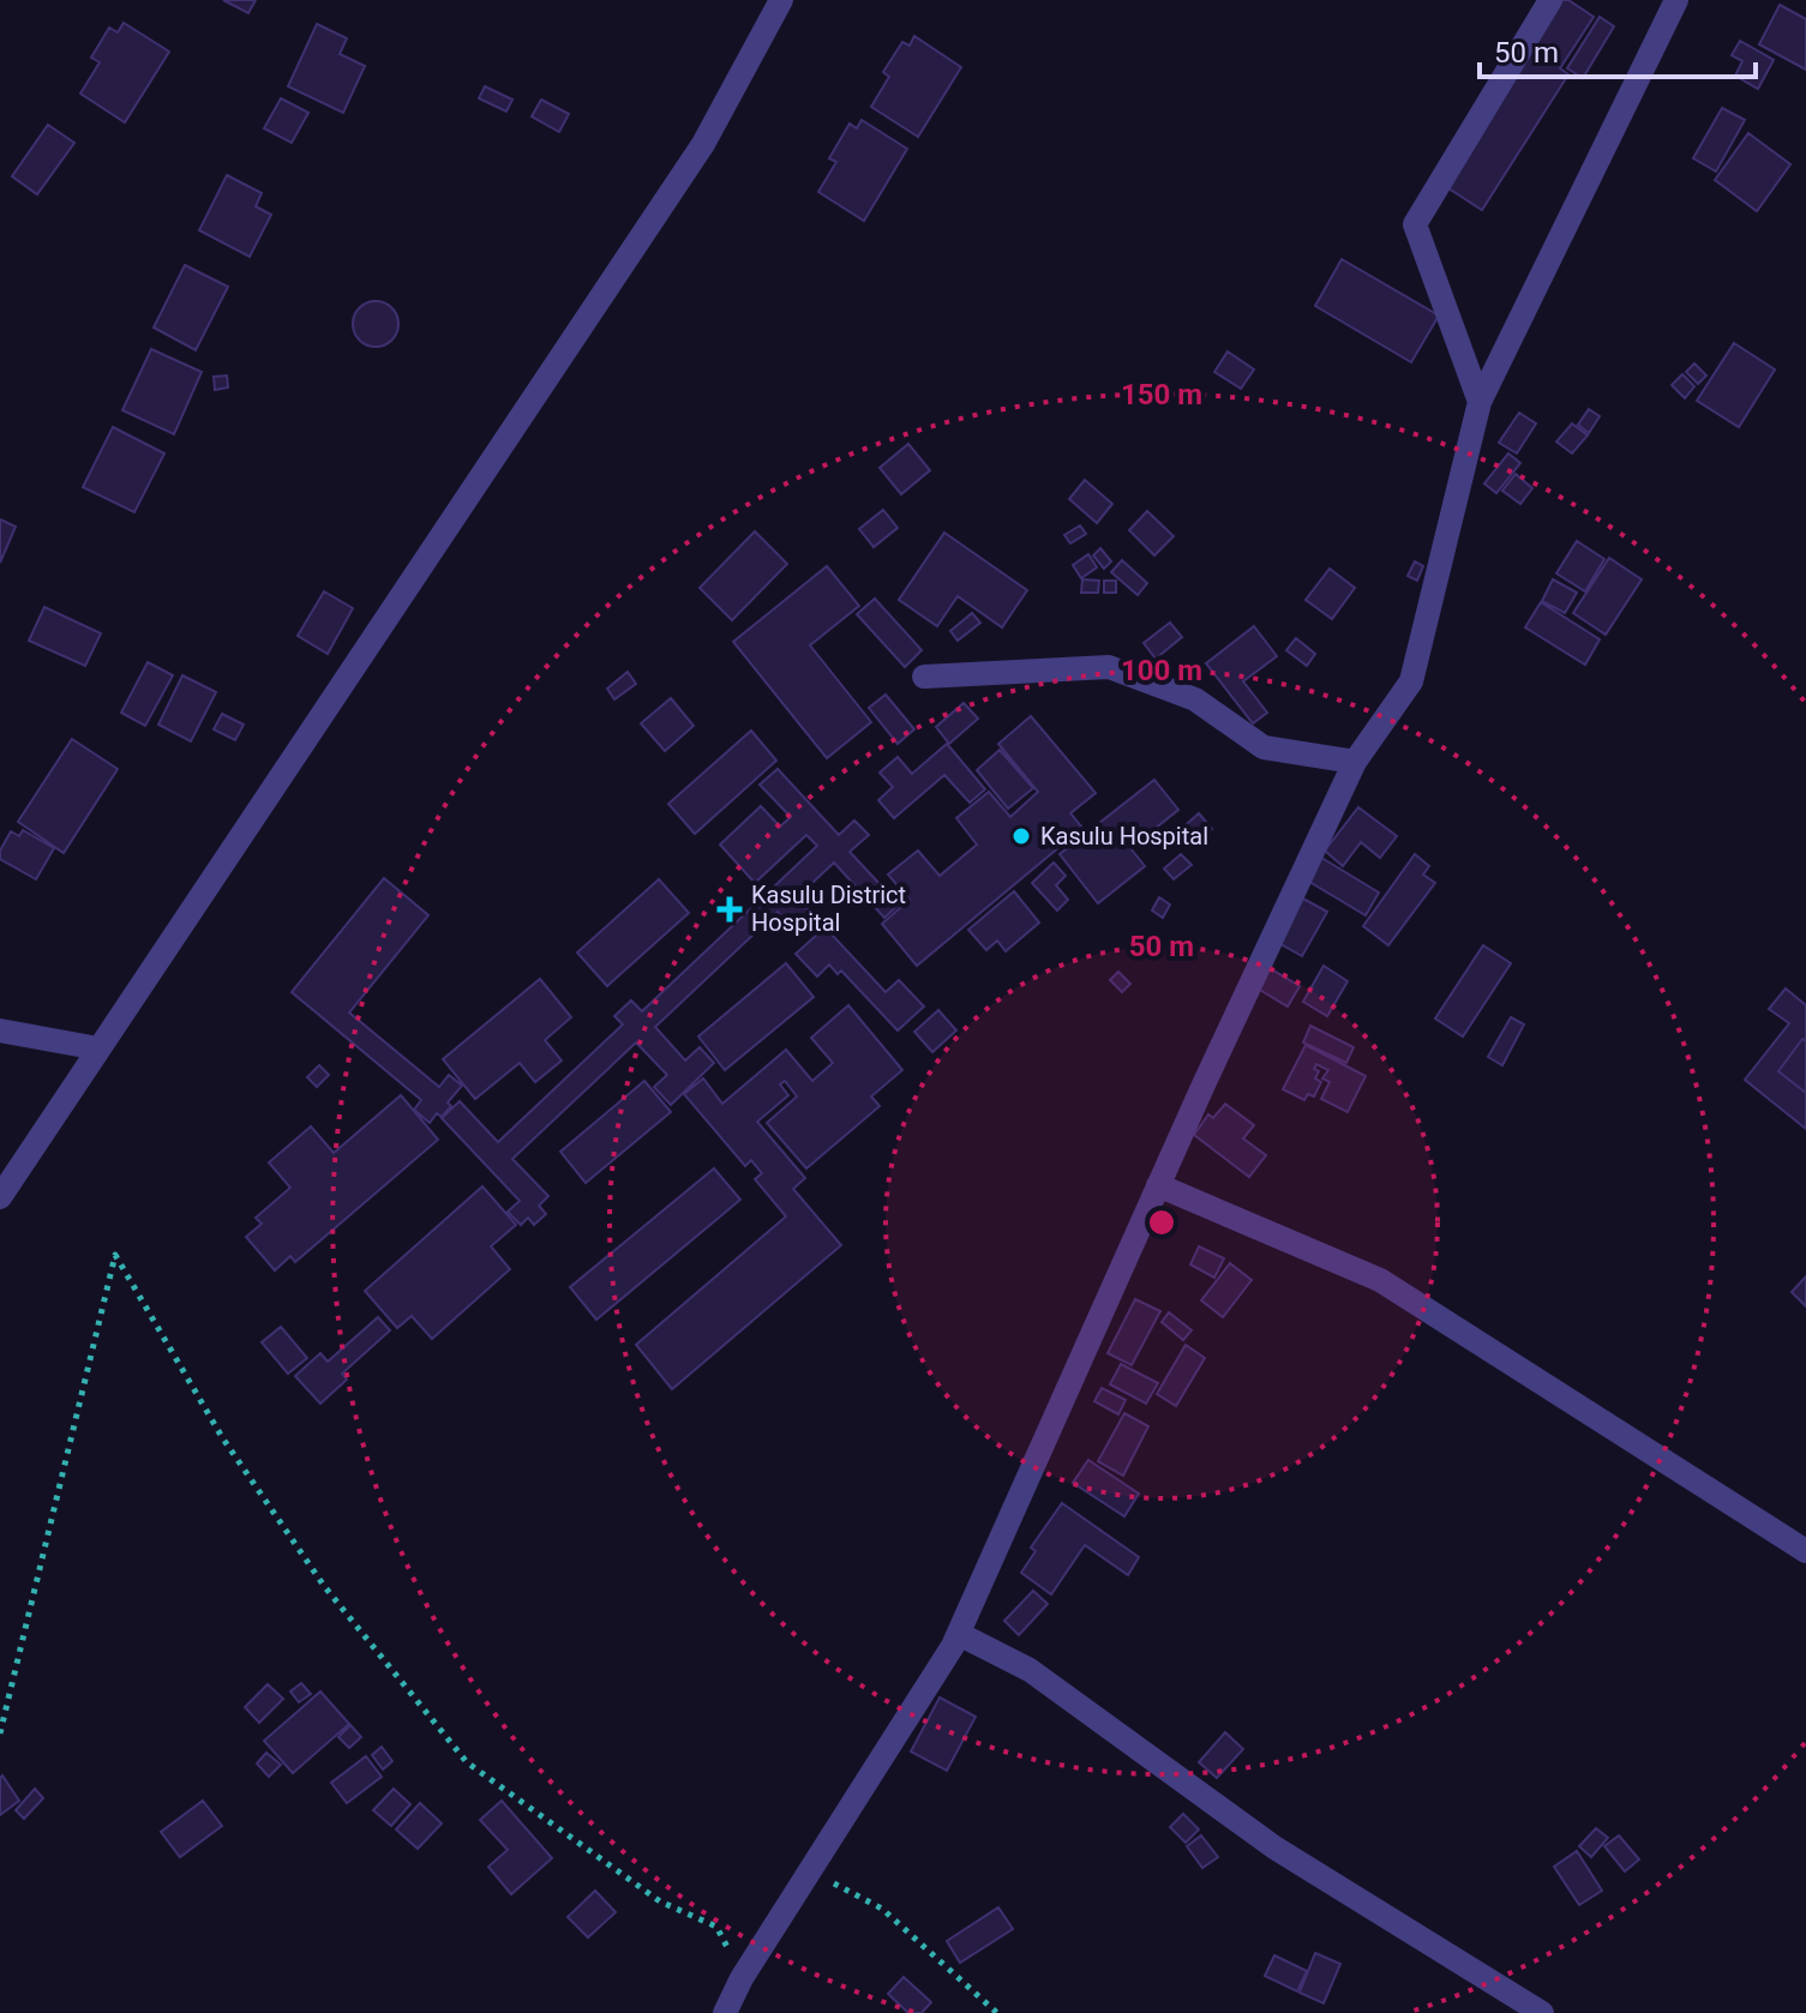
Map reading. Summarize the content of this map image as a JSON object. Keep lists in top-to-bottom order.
{
  "places": {
    "other": ["Kasulu Hospital"],
    "health": ["Kasulu District Hospital"]
  },
  "scale_bar": "50 m",
  "rings": ["150 m", "100 m", "50 m"]
}
